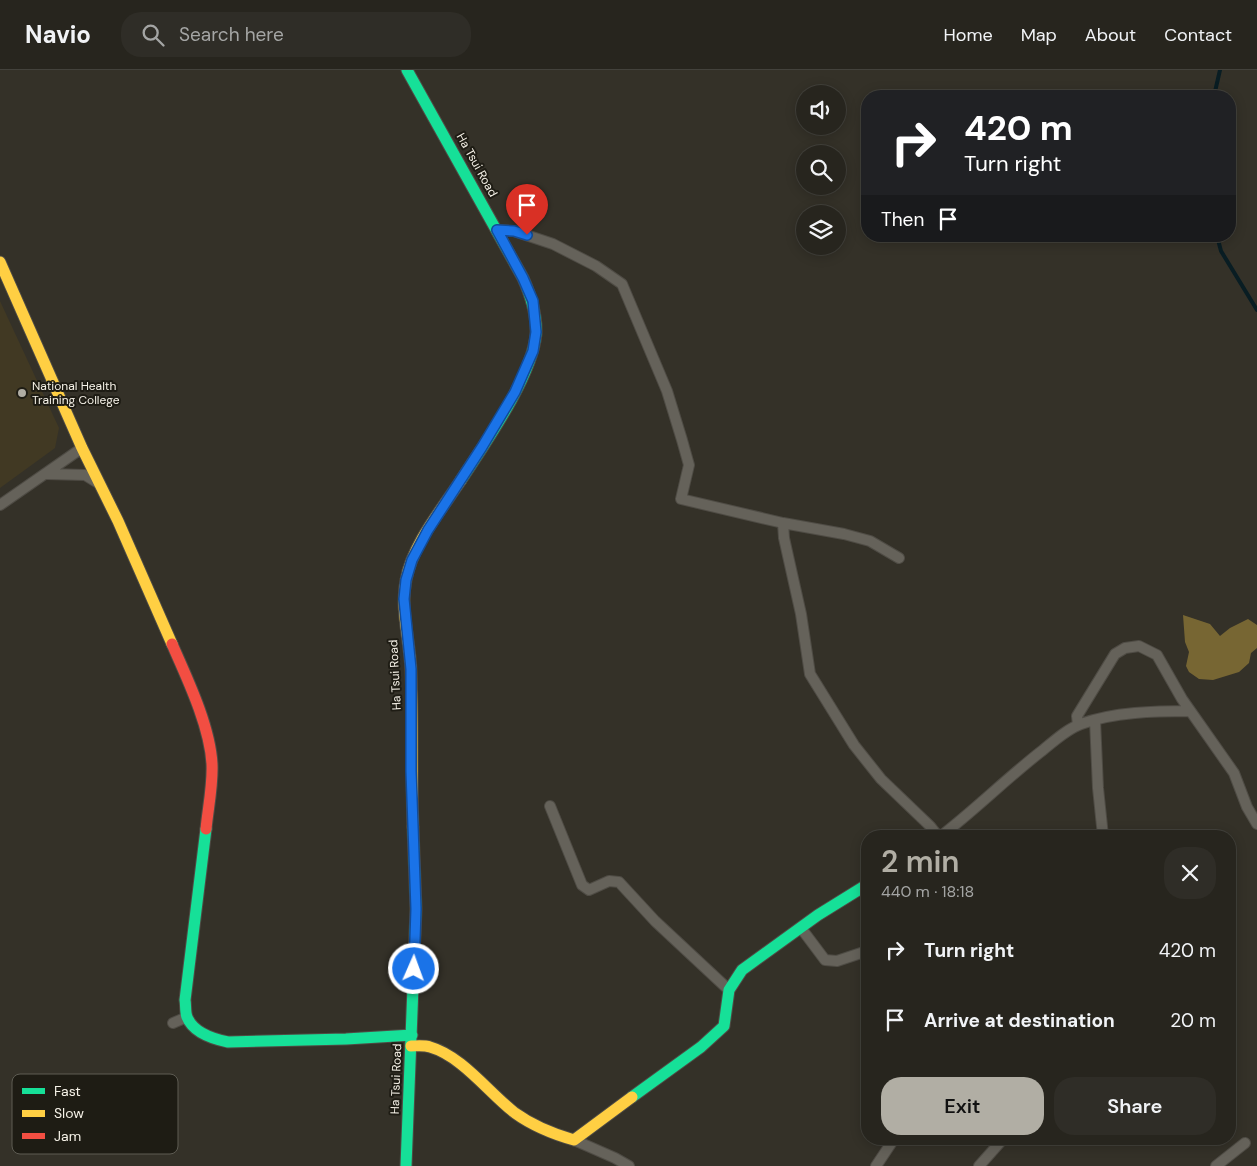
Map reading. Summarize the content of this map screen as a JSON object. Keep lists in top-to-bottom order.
{
  "streets": {
    "street": ["Ha Tsui Road"]
  },
  "places": ["National Health Training College"],
  "legend": ["Fast", "Slow", "Jam"],
  "page": {
    "header": "Navio",
    "search": "Search here",
    "nav": [
      "Home",
      "Map",
      "About",
      "Contact"
    ],
    "turn": ["420 m", "Turn right"],
    "then": "Then",
    "heading": ["2 min", "440 m · 18:18"],
    "list": [
      {
        "name": "Turn right",
        "value": "420 m"
      },
      {
        "name": "Arrive at destination",
        "value": "20 m"
      }
    ],
    "buttons": ["Exit", "Share"]
  }
}
